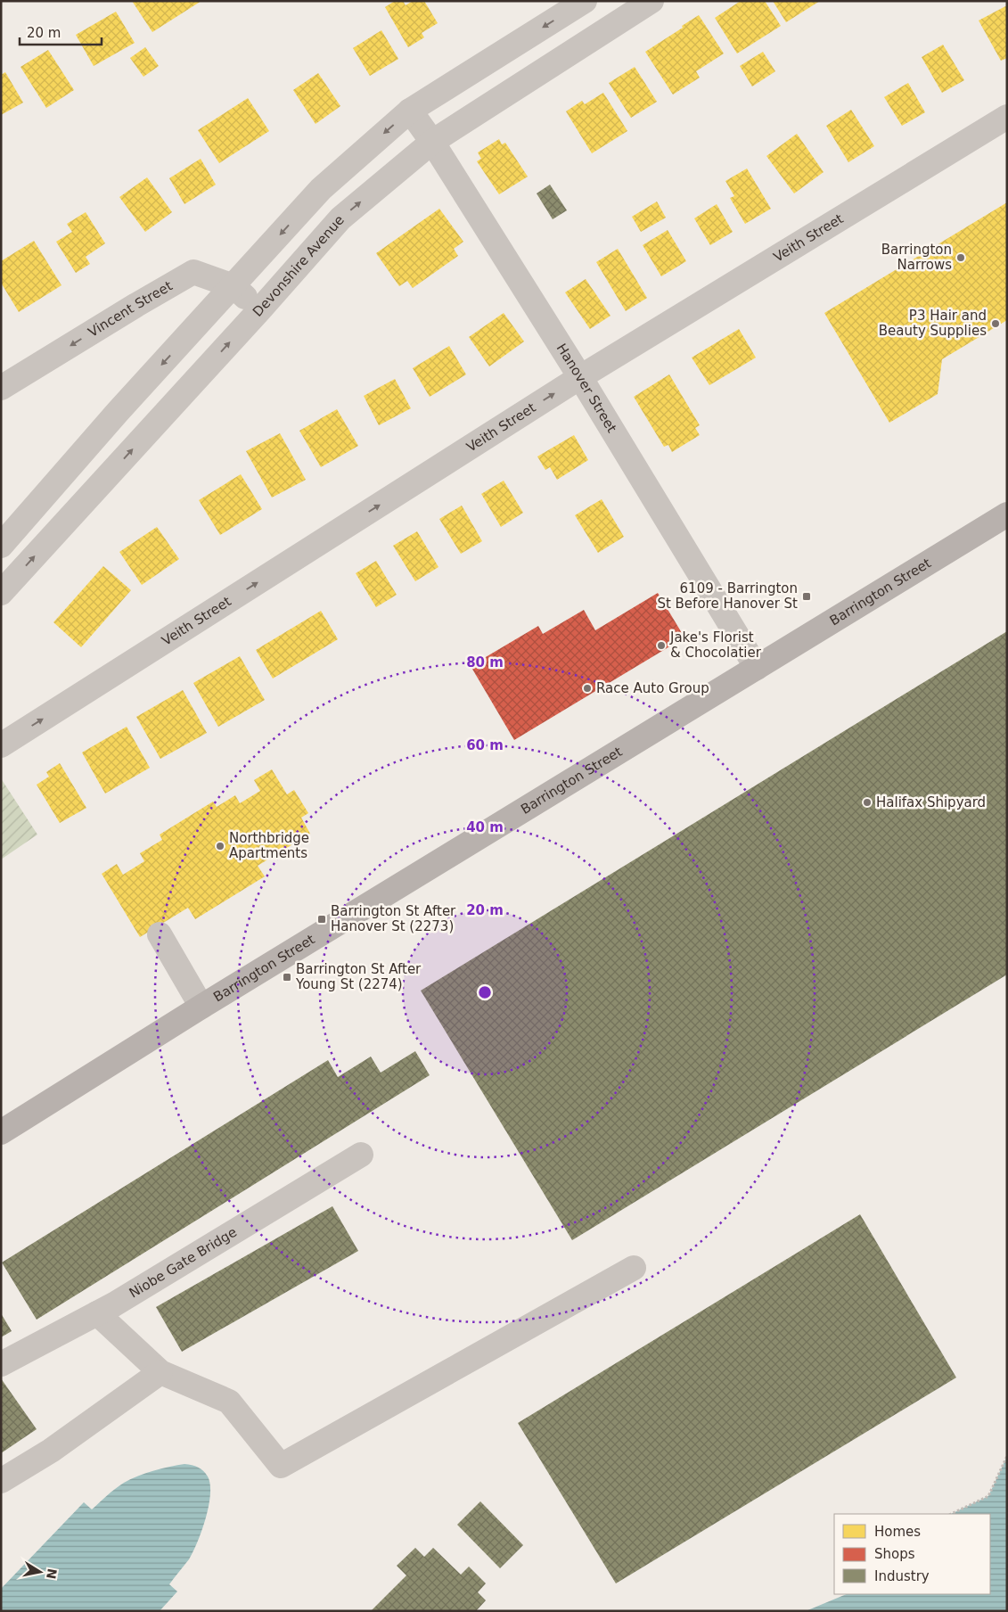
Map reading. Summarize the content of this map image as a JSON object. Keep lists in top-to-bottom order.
{
  "streets": {
    "main road": ["Barrington Street"],
    "street": [
      "Veith Street",
      "Devonshire Avenue",
      "Vincent Street",
      "Hanover Street",
      "Niobe Gate Bridge"
    ]
  },
  "crossings": [
    ["Veith Street", "Hanover Street"],
    ["Devonshire Avenue", "Vincent Street"],
    ["Devonshire Avenue", "Hanover Street"],
    ["Hanover Street", "Barrington Street"]
  ],
  "one_way": ["Veith Street"],
  "places": {
    "other": [
      "Barrington Narrows",
      "P3 Hair and Beauty Supplies",
      "Jake's Florist & Chocolatier",
      "Race Auto Group",
      "Halifax Shipyard",
      "Northbridge Apartments"
    ],
    "transit": ["6109 - Barrington St Before Hanover St", "Barrington St After Hanover St (2273)", "Barrington St After Young St (2274)"]
  },
  "legend": ["Homes", "Shops", "Industry"],
  "scale_bar": "20 m",
  "north": "right",
  "rings": [
    "80 m",
    "60 m",
    "40 m",
    "20 m"
  ]
}
